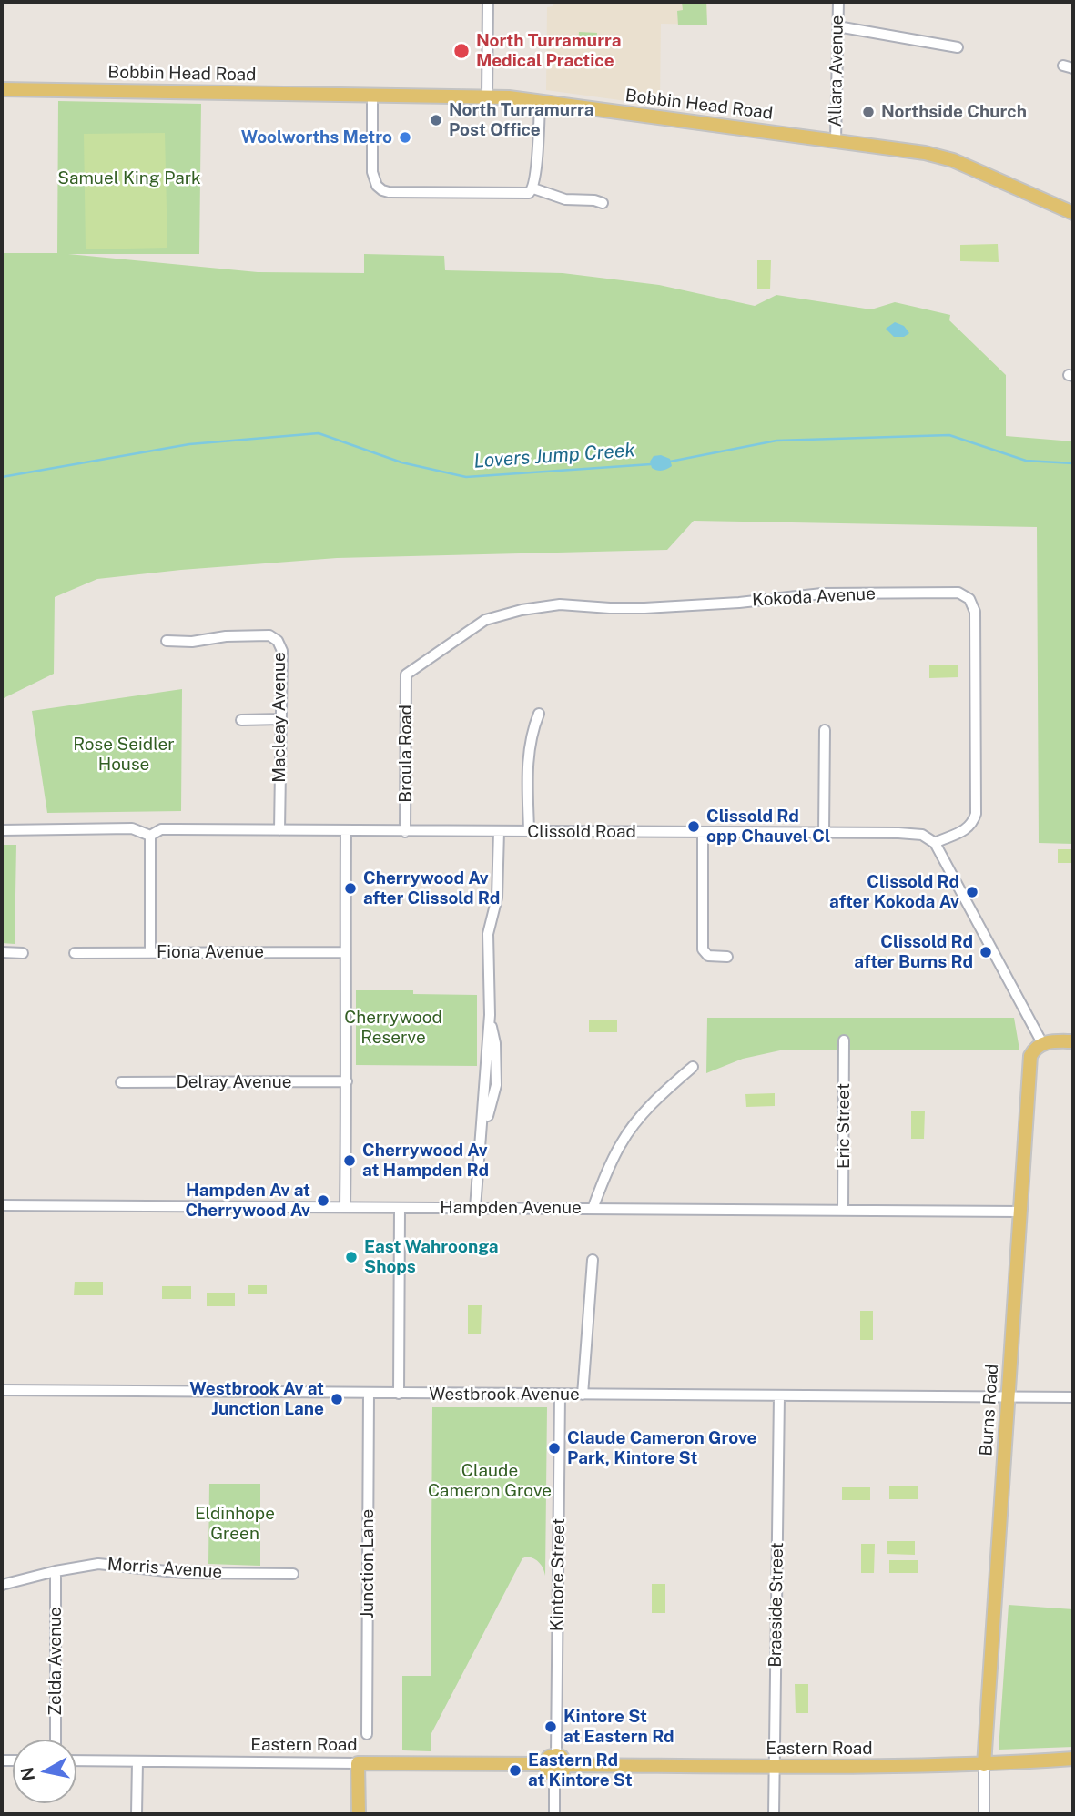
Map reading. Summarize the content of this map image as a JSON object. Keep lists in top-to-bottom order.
{
  "streets": {
    "main road": ["Bobbin Head Road", "Burns Road", "Eastern Road"],
    "street": [
      "Allara Avenue",
      "Kokoda Avenue",
      "Macleay Avenue",
      "Broula Road",
      "Clissold Road",
      "Fiona Avenue",
      "Delray Avenue",
      "Eric Street",
      "Hampden Avenue",
      "Westbrook Avenue",
      "Junction Lane",
      "Morris Avenue",
      "Kintore Street",
      "Braeside Street",
      "Zelda Avenue"
    ]
  },
  "crossings": [
    ["Allara Avenue", "Bobbin Head Road"],
    ["Kokoda Avenue", "Broula Road"],
    ["Kokoda Avenue", "Clissold Road"],
    ["Macleay Avenue", "Clissold Road"],
    ["Broula Road", "Clissold Road"],
    ["Eric Street", "Hampden Avenue"],
    ["Hampden Avenue", "Burns Road"],
    ["Westbrook Avenue", "Burns Road"],
    ["Westbrook Avenue", "Junction Lane"],
    ["Westbrook Avenue", "Kintore Street"],
    ["Westbrook Avenue", "Braeside Street"],
    ["Burns Road", "Eastern Road"],
    ["Morris Avenue", "Zelda Avenue"],
    ["Kintore Street", "Eastern Road"],
    ["Braeside Street", "Eastern Road"]
  ],
  "water": ["Lovers Jump Creek"],
  "parks": [
    "Samuel King Park",
    "Rose Seidler House",
    "Cherrywood Reserve",
    "Claude Cameron Grove",
    "Eldinhope Green"
  ],
  "places": [
    "North Turramurra Medical Practice",
    "Northside Church",
    "North Turramurra Post Office",
    "Woolworths Metro",
    "Clissold Rd opp Chauvel Cl",
    "Cherrywood Av after Clissold Rd",
    "Clissold Rd after Kokoda Av",
    "Clissold Rd after Burns Rd",
    "Cherrywood Av at Hampden Rd",
    "Hampden Av at Cherrywood Av",
    "East Wahroonga Shops",
    "Westbrook Av at Junction Lane",
    "Claude Cameron Grove Park, Kintore St",
    "Kintore St at Eastern Rd",
    "Eastern Rd at Kintore St"
  ],
  "north": "left"
}
